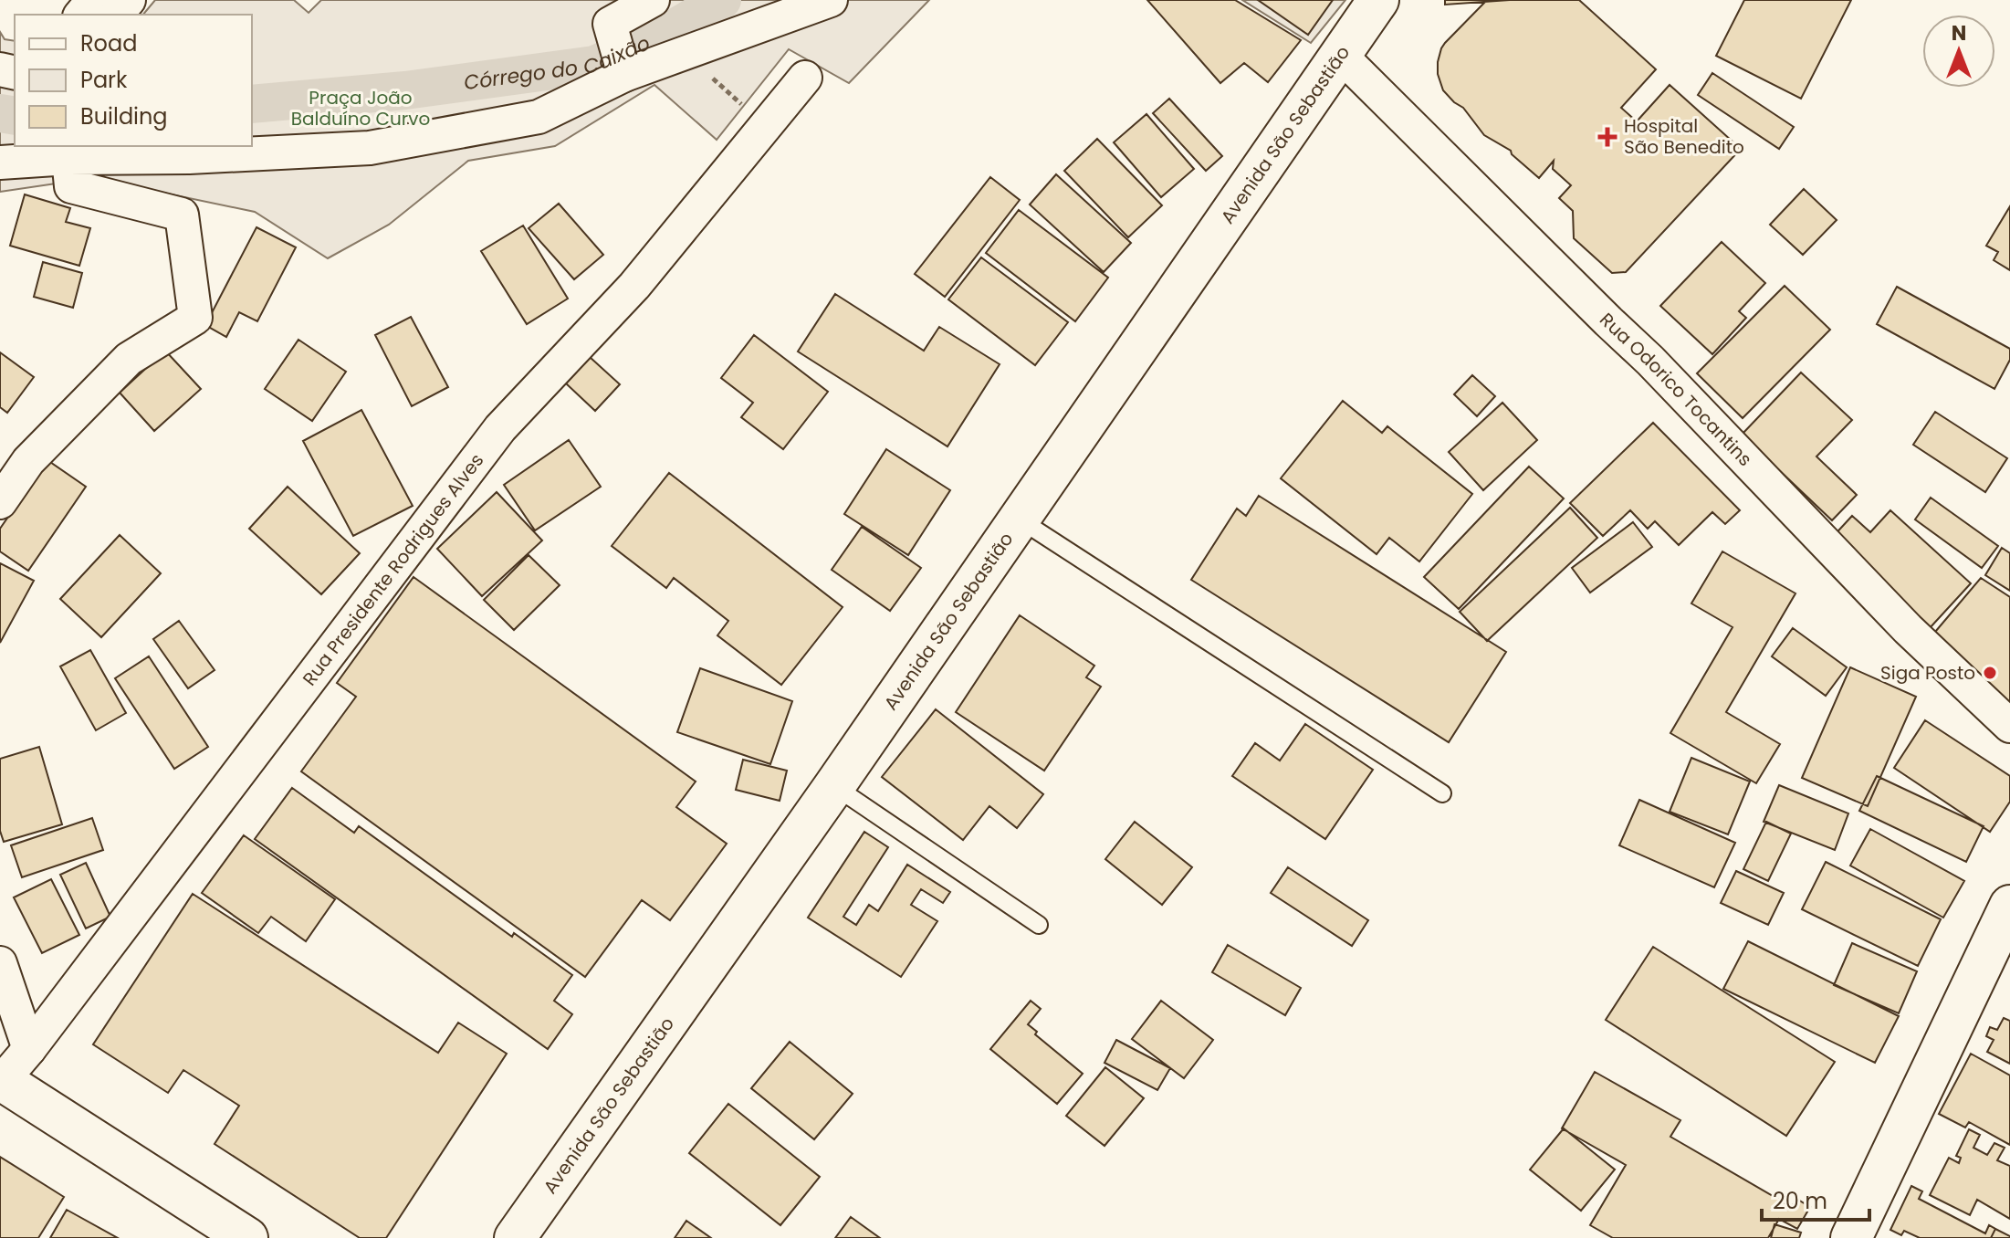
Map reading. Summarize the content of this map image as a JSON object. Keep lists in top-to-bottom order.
{
  "streets": {
    "street": ["Avenida São Sebastião", "Rua Odorico Tocantins", "Rua Presidente Rodrigues Alves"]
  },
  "crossings": [
    ["Avenida São Sebastião", "Rua Odorico Tocantins"]
  ],
  "water": ["Córrego do Caixão"],
  "parks": ["Praça João Balduíno Curvo"],
  "places": {
    "health": ["Hospital São Benedito"],
    "other": ["Siga Posto"]
  },
  "legend": ["Road", "Park", "Building"],
  "scale_bar": "20 m",
  "north": "top"
}
